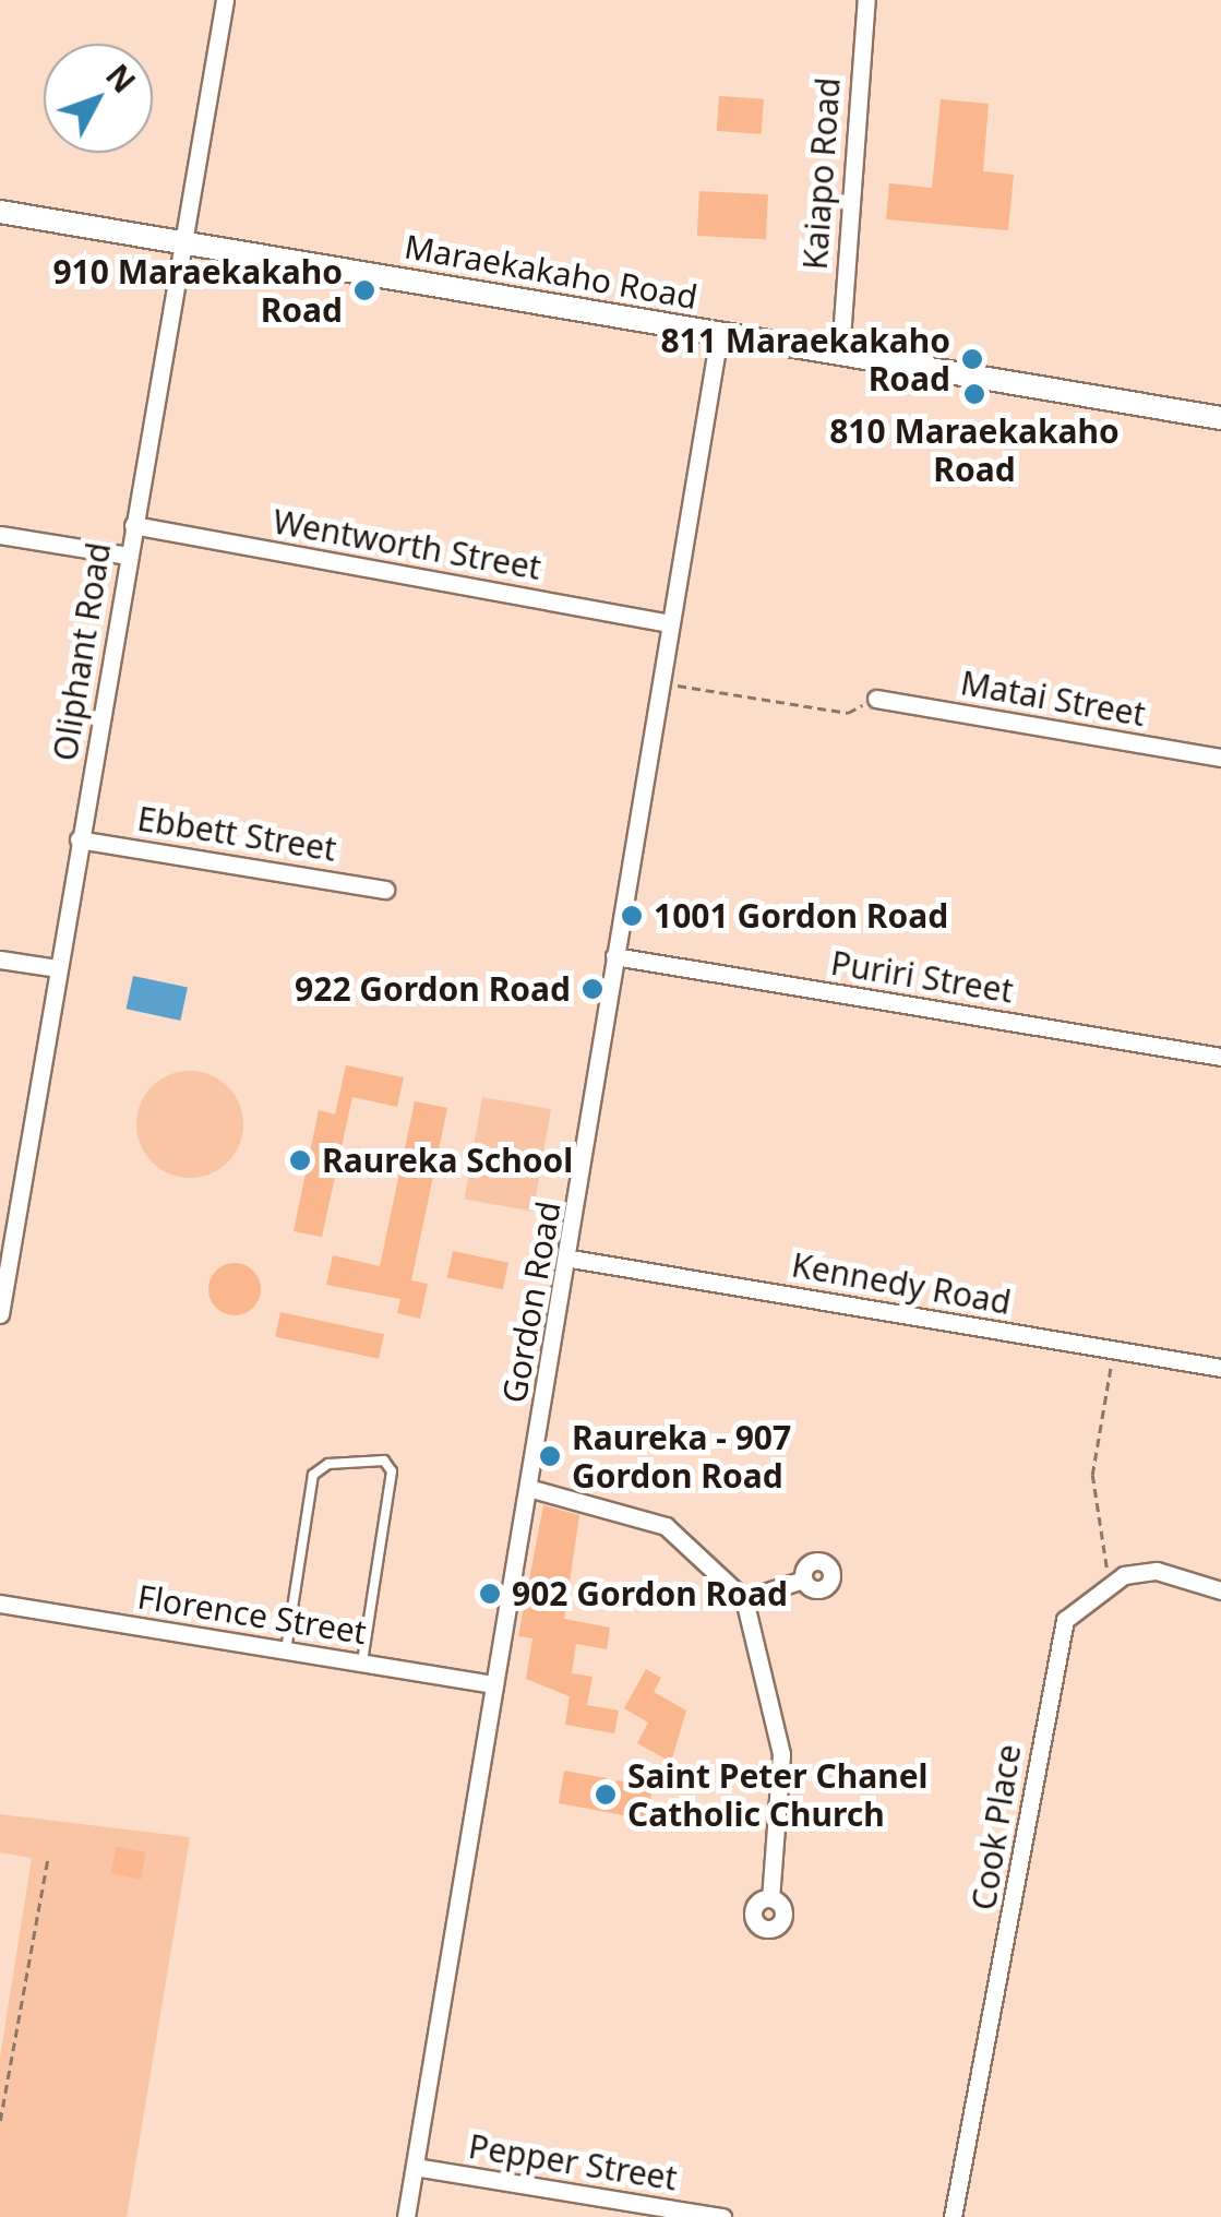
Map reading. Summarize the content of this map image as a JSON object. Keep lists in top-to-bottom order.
{
  "streets": {
    "main road": ["Maraekakaho Road"],
    "street": [
      "Kaiapo Road",
      "Wentworth Street",
      "Oliphant Road",
      "Matai Street",
      "Ebbett Street",
      "Puriri Street",
      "Kennedy Road",
      "Gordon Road",
      "Florence Street",
      "Cook Place",
      "Pepper Street"
    ]
  },
  "crossings": [
    ["Kaiapo Road", "Maraekakaho Road"],
    ["Maraekakaho Road", "Oliphant Road"],
    ["Maraekakaho Road", "Gordon Road"],
    ["Wentworth Street", "Oliphant Road"],
    ["Wentworth Street", "Gordon Road"],
    ["Oliphant Road", "Ebbett Street"],
    ["Puriri Street", "Gordon Road"],
    ["Kennedy Road", "Gordon Road"],
    ["Gordon Road", "Florence Street"],
    ["Gordon Road", "Pepper Street"]
  ],
  "places": [
    "910 Maraekakaho Road",
    "811 Maraekakaho Road",
    "810 Maraekakaho Road",
    "1001 Gordon Road",
    "922 Gordon Road",
    "Raureka School",
    "Raureka - 907 Gordon Road",
    "902 Gordon Road",
    "Saint Peter Chanel Catholic Church"
  ],
  "north": "top right"
}
